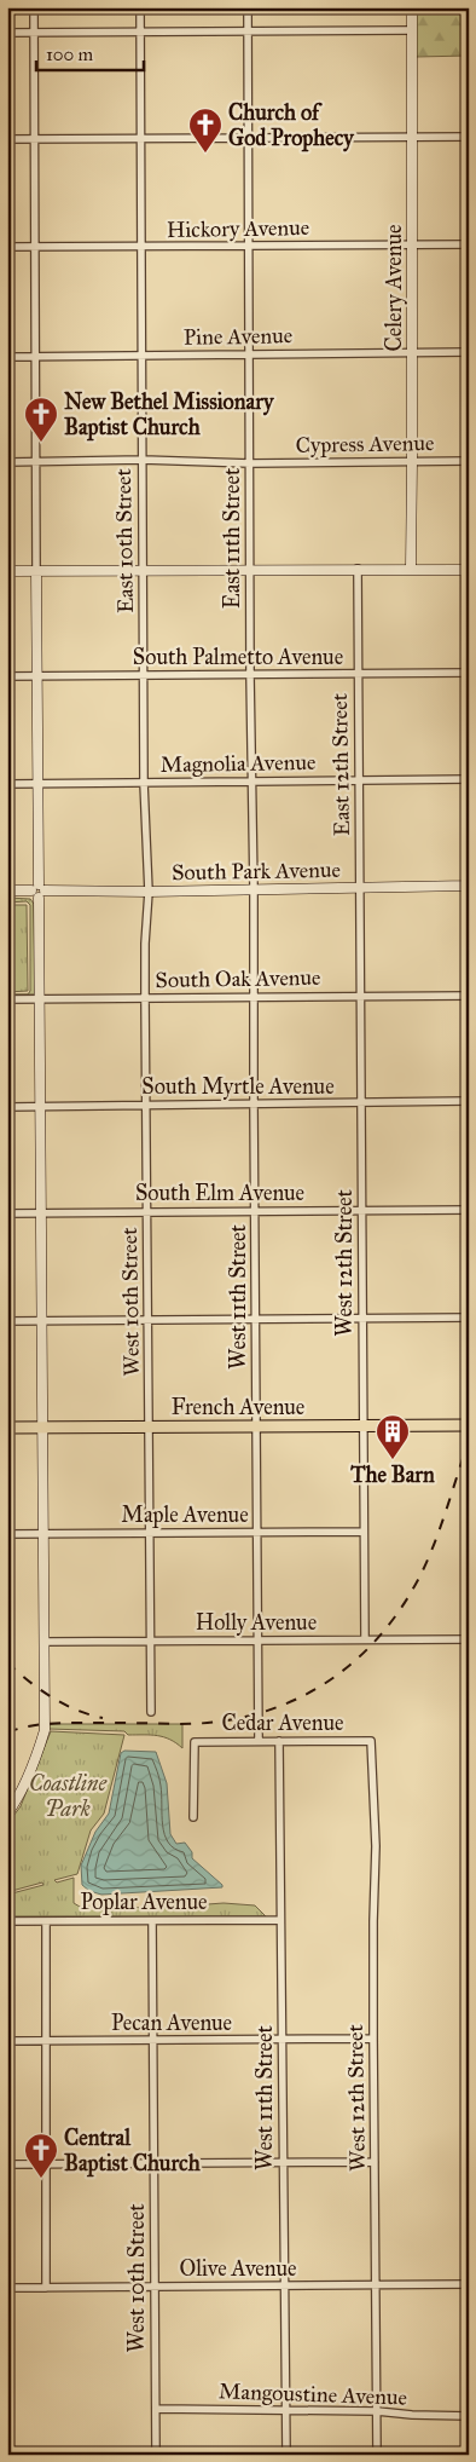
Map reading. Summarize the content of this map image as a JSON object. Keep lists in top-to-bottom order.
{
  "streets": {
    "main road": ["French Avenue"],
    "street": [
      "Hickory Avenue",
      "Celery Avenue",
      "Pine Avenue",
      "Cypress Avenue",
      "East 11th Street",
      "East 10th Street",
      "South Palmetto Avenue",
      "Magnolia Avenue",
      "East 12th Street",
      "South Park Avenue",
      "South Oak Avenue",
      "South Myrtle Avenue",
      "South Elm Avenue",
      "West 12th Street",
      "West 11th Street",
      "West 10th Street",
      "Maple Avenue",
      "Holly Avenue",
      "Cedar Avenue",
      "Poplar Avenue",
      "Pecan Avenue",
      "Olive Avenue",
      "Mangoustine Avenue"
    ]
  },
  "crossings": [
    ["Hickory Avenue", "Celery Avenue"],
    ["Hickory Avenue", "East 11th Street"],
    ["Hickory Avenue", "East 10th Street"],
    ["Celery Avenue", "Pine Avenue"],
    ["Celery Avenue", "Cypress Avenue"],
    ["Pine Avenue", "East 11th Street"],
    ["Pine Avenue", "East 10th Street"],
    ["Cypress Avenue", "East 11th Street"],
    ["Cypress Avenue", "East 10th Street"],
    ["East 11th Street", "South Palmetto Avenue"],
    ["East 11th Street", "Magnolia Avenue"],
    ["East 11th Street", "South Park Avenue"],
    ["East 11th Street", "West 11th Street"],
    ["East 10th Street", "South Palmetto Avenue"],
    ["East 10th Street", "Magnolia Avenue"],
    ["East 10th Street", "South Park Avenue"],
    ["East 10th Street", "West 10th Street"],
    ["South Palmetto Avenue", "East 12th Street"],
    ["Magnolia Avenue", "East 12th Street"],
    ["East 12th Street", "South Park Avenue"],
    ["East 12th Street", "West 12th Street"],
    ["South Park Avenue", "West 12th Street"],
    ["South Park Avenue", "West 11th Street"],
    ["South Park Avenue", "West 10th Street"],
    ["South Oak Avenue", "West 12th Street"],
    ["South Oak Avenue", "West 11th Street"],
    ["South Oak Avenue", "West 10th Street"],
    ["South Myrtle Avenue", "West 12th Street"],
    ["South Myrtle Avenue", "West 11th Street"],
    ["South Myrtle Avenue", "West 10th Street"],
    ["South Elm Avenue", "West 12th Street"],
    ["South Elm Avenue", "West 11th Street"],
    ["South Elm Avenue", "West 10th Street"],
    ["West 12th Street", "French Avenue"],
    ["West 12th Street", "Maple Avenue"],
    ["West 12th Street", "Holly Avenue"],
    ["West 12th Street", "Cedar Avenue"],
    ["West 12th Street", "Pecan Avenue"],
    ["West 12th Street", "Olive Avenue"],
    ["West 12th Street", "Mangoustine Avenue"],
    ["West 11th Street", "French Avenue"],
    ["West 11th Street", "Maple Avenue"],
    ["West 11th Street", "Holly Avenue"],
    ["West 11th Street", "Cedar Avenue"],
    ["West 11th Street", "Poplar Avenue"],
    ["West 11th Street", "Pecan Avenue"],
    ["West 11th Street", "Olive Avenue"],
    ["West 11th Street", "Mangoustine Avenue"],
    ["West 10th Street", "French Avenue"],
    ["West 10th Street", "Maple Avenue"],
    ["West 10th Street", "Holly Avenue"],
    ["West 10th Street", "Poplar Avenue"],
    ["West 10th Street", "Pecan Avenue"],
    ["West 10th Street", "Olive Avenue"],
    ["West 10th Street", "Mangoustine Avenue"]
  ],
  "parks": ["Coastline Park"],
  "places": {
    "church": ["Church of God Prophecy", "New Bethel Missionary Baptist Church", "Central Baptist Church"],
    "building": ["The Barn"]
  },
  "scale_bar": "100 m"
}
